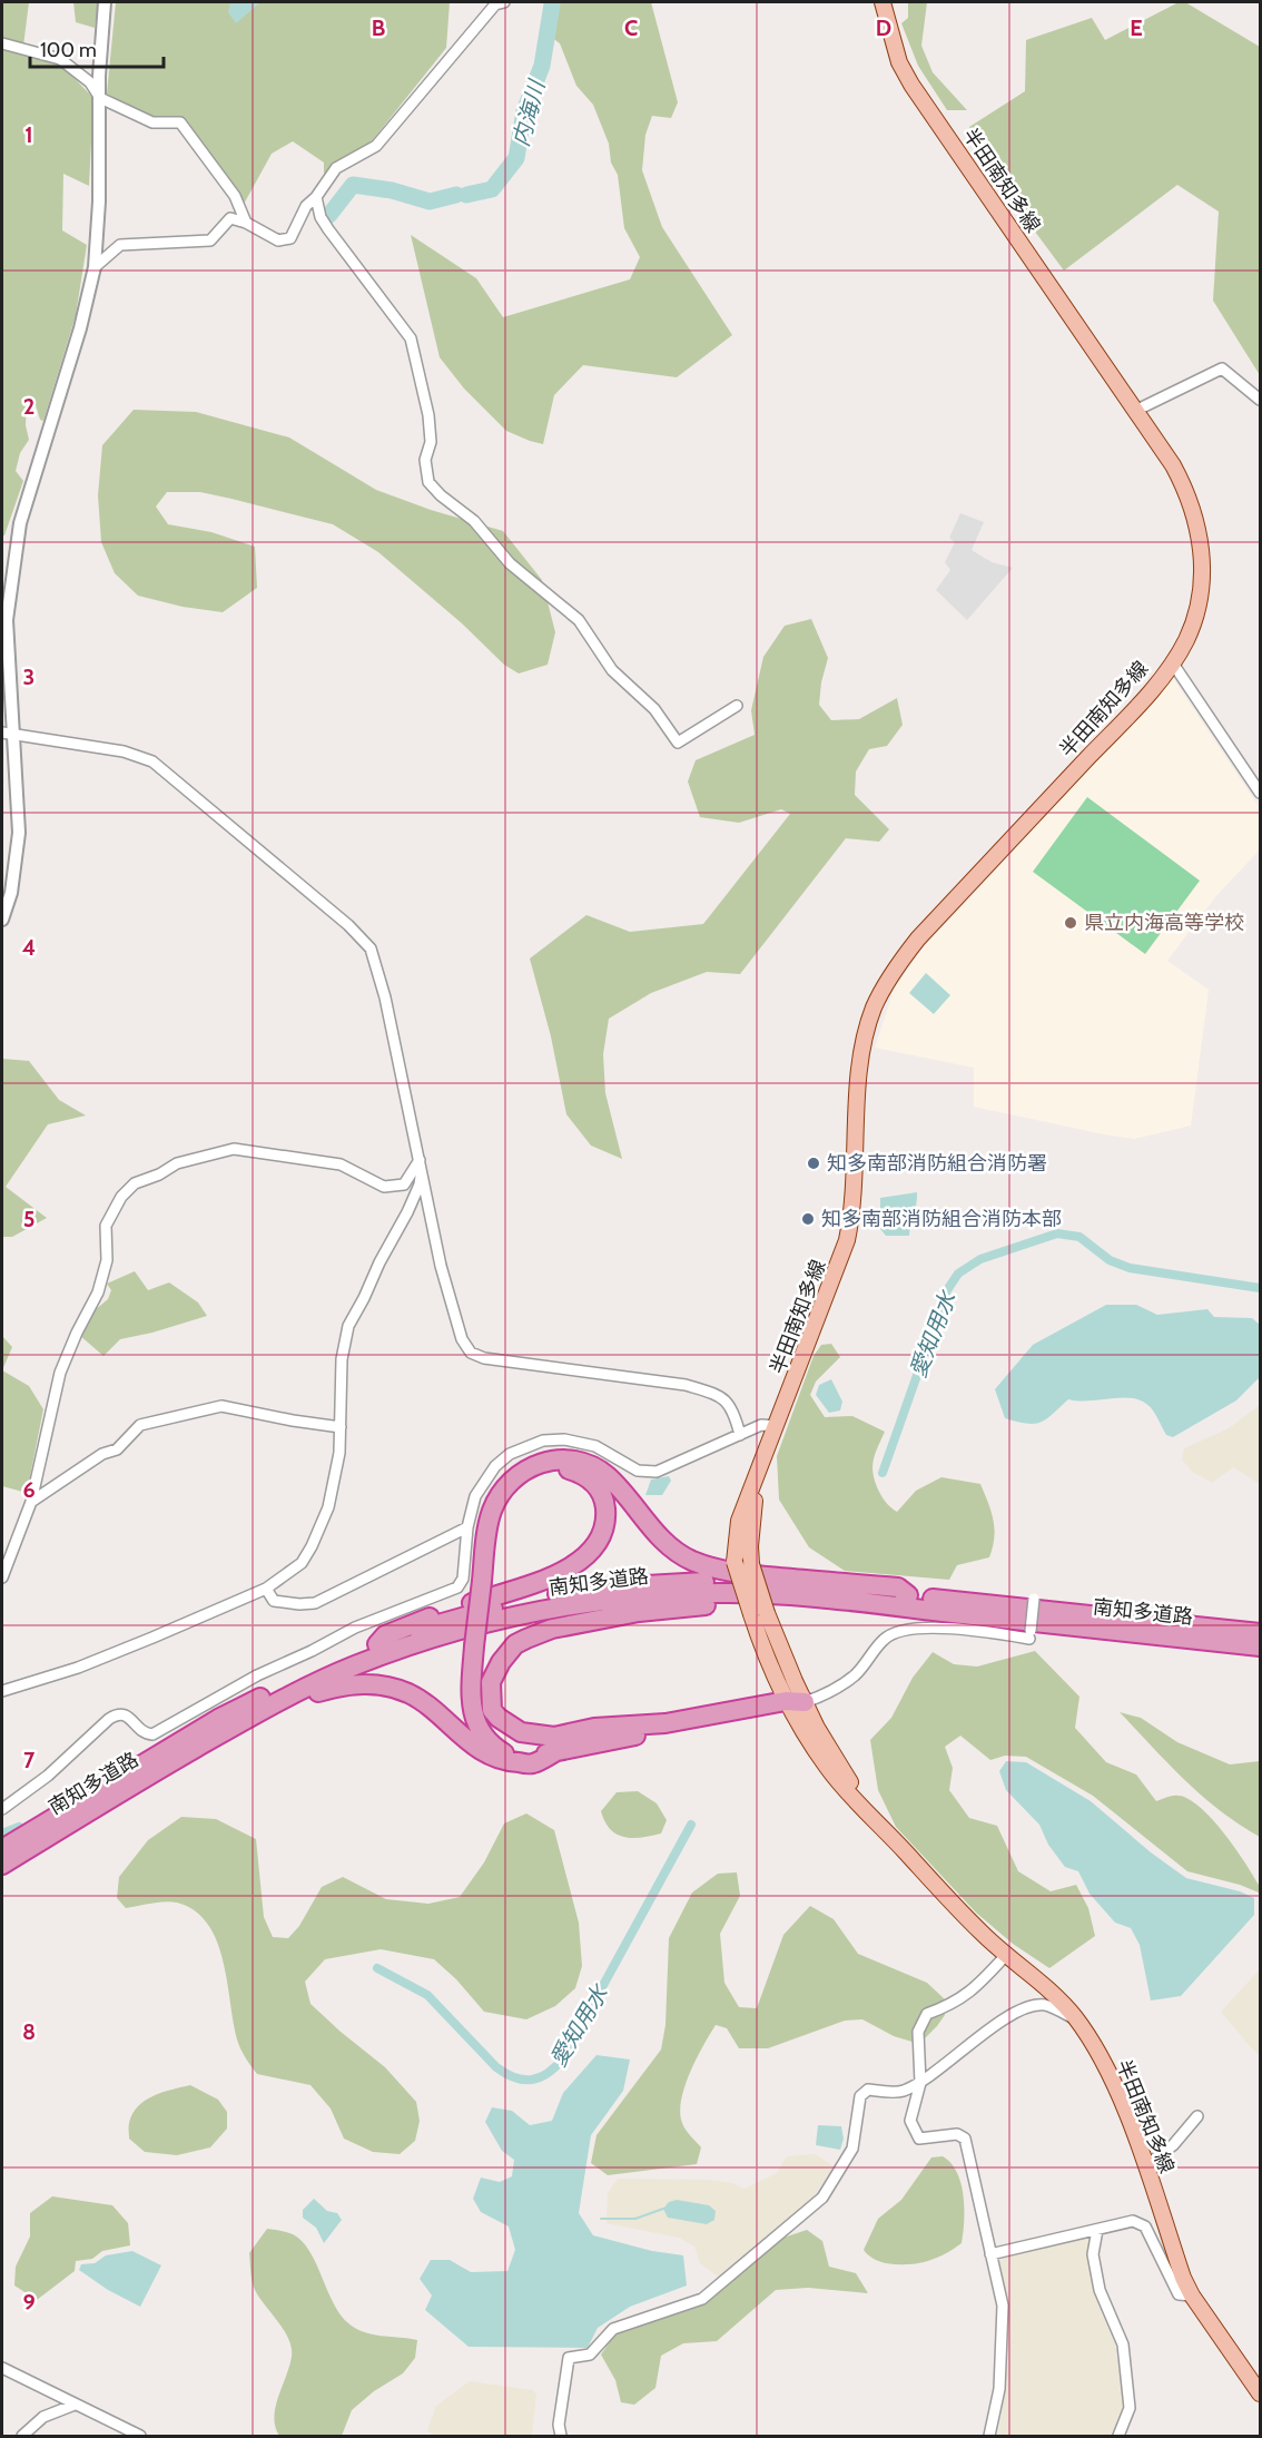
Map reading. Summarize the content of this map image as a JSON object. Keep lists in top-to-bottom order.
{
  "streets": {
    "highway": ["南知多道路"],
    "main road": ["半田南知多線"]
  },
  "water": ["内海川", "愛知用水"],
  "places": ["県立内海高等学校", "知多南部消防組合消防署", "知多南部消防組合消防本部"],
  "scale_bar": "100 m",
  "grid": {
    "columns": [
      "B",
      "C",
      "D",
      "E"
    ],
    "rows": [
      "1",
      "2",
      "3",
      "4",
      "5",
      "6",
      "7",
      "8",
      "9"
    ]
  }
}
